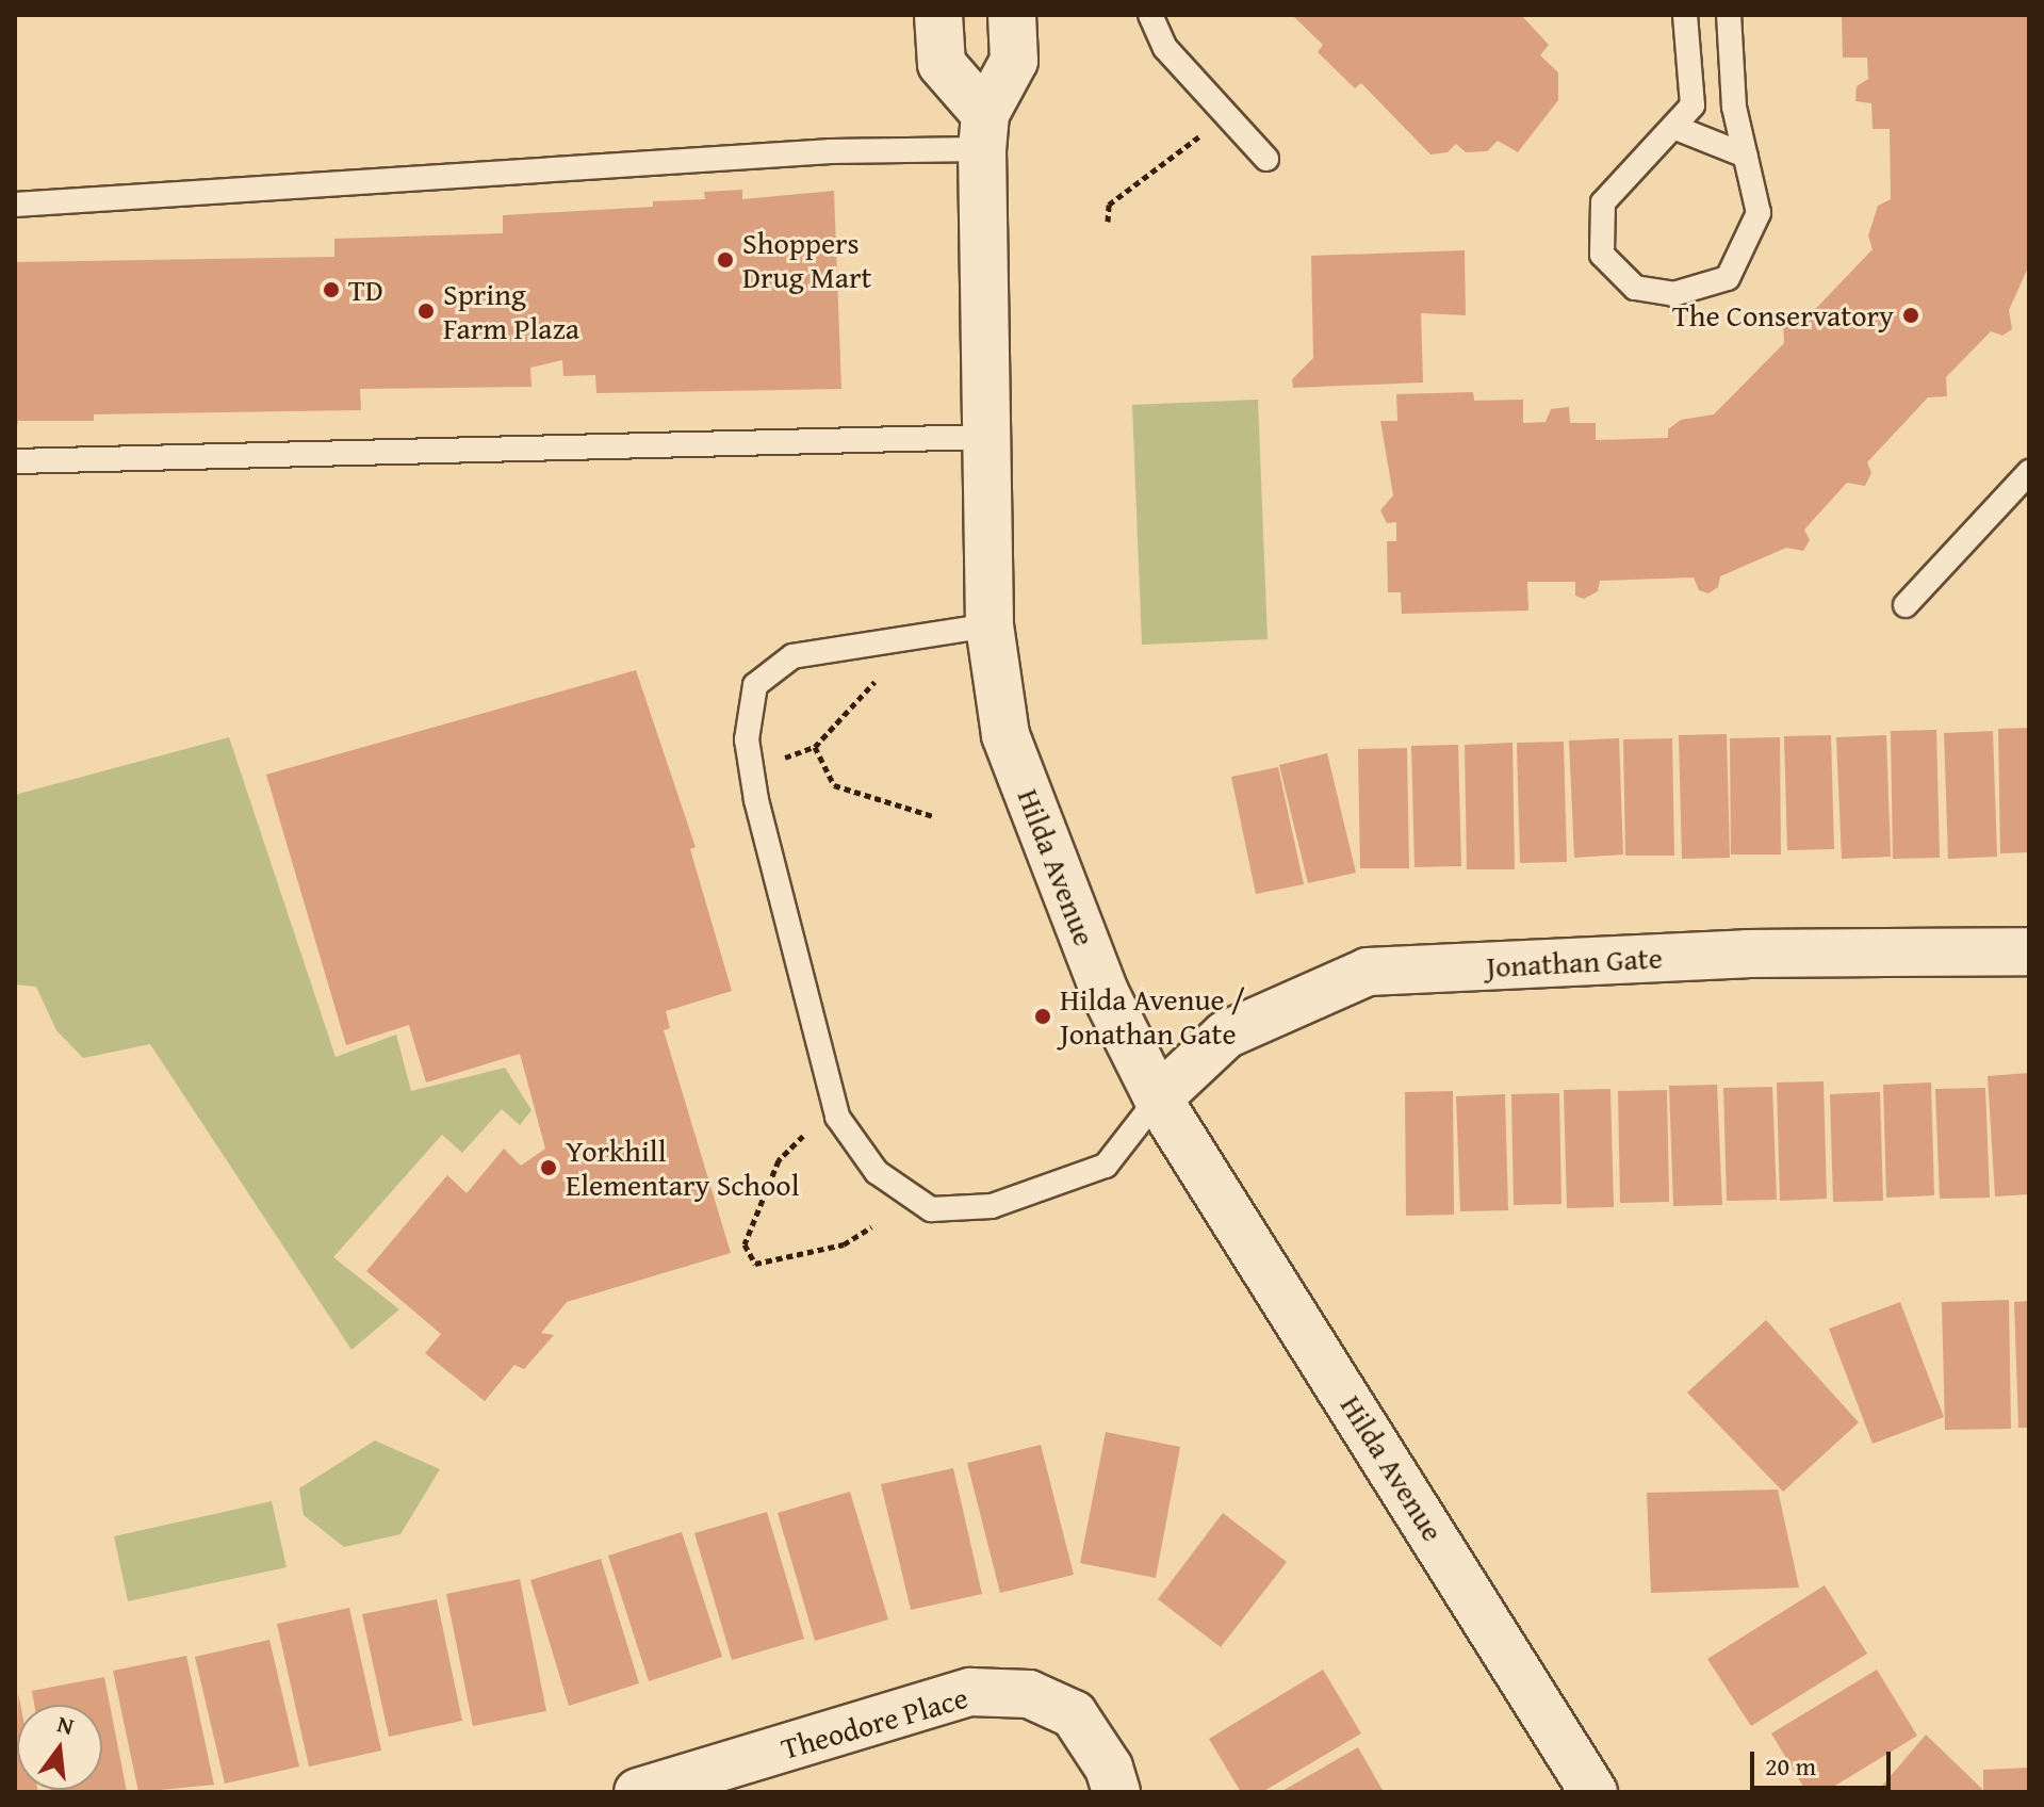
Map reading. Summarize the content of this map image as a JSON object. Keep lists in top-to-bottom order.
{
  "streets": {
    "street": ["Hilda Avenue", "Jonathan Gate", "Theodore Place"]
  },
  "crossings": [
    ["Hilda Avenue", "Jonathan Gate"]
  ],
  "places": [
    "Shoppers Drug Mart",
    "TD",
    "Spring Farm Plaza",
    "The Conservatory",
    "Hilda Avenue / Jonathan Gate",
    "Yorkhill Elementary School"
  ],
  "scale_bar": "20 m",
  "north": "top"
}
